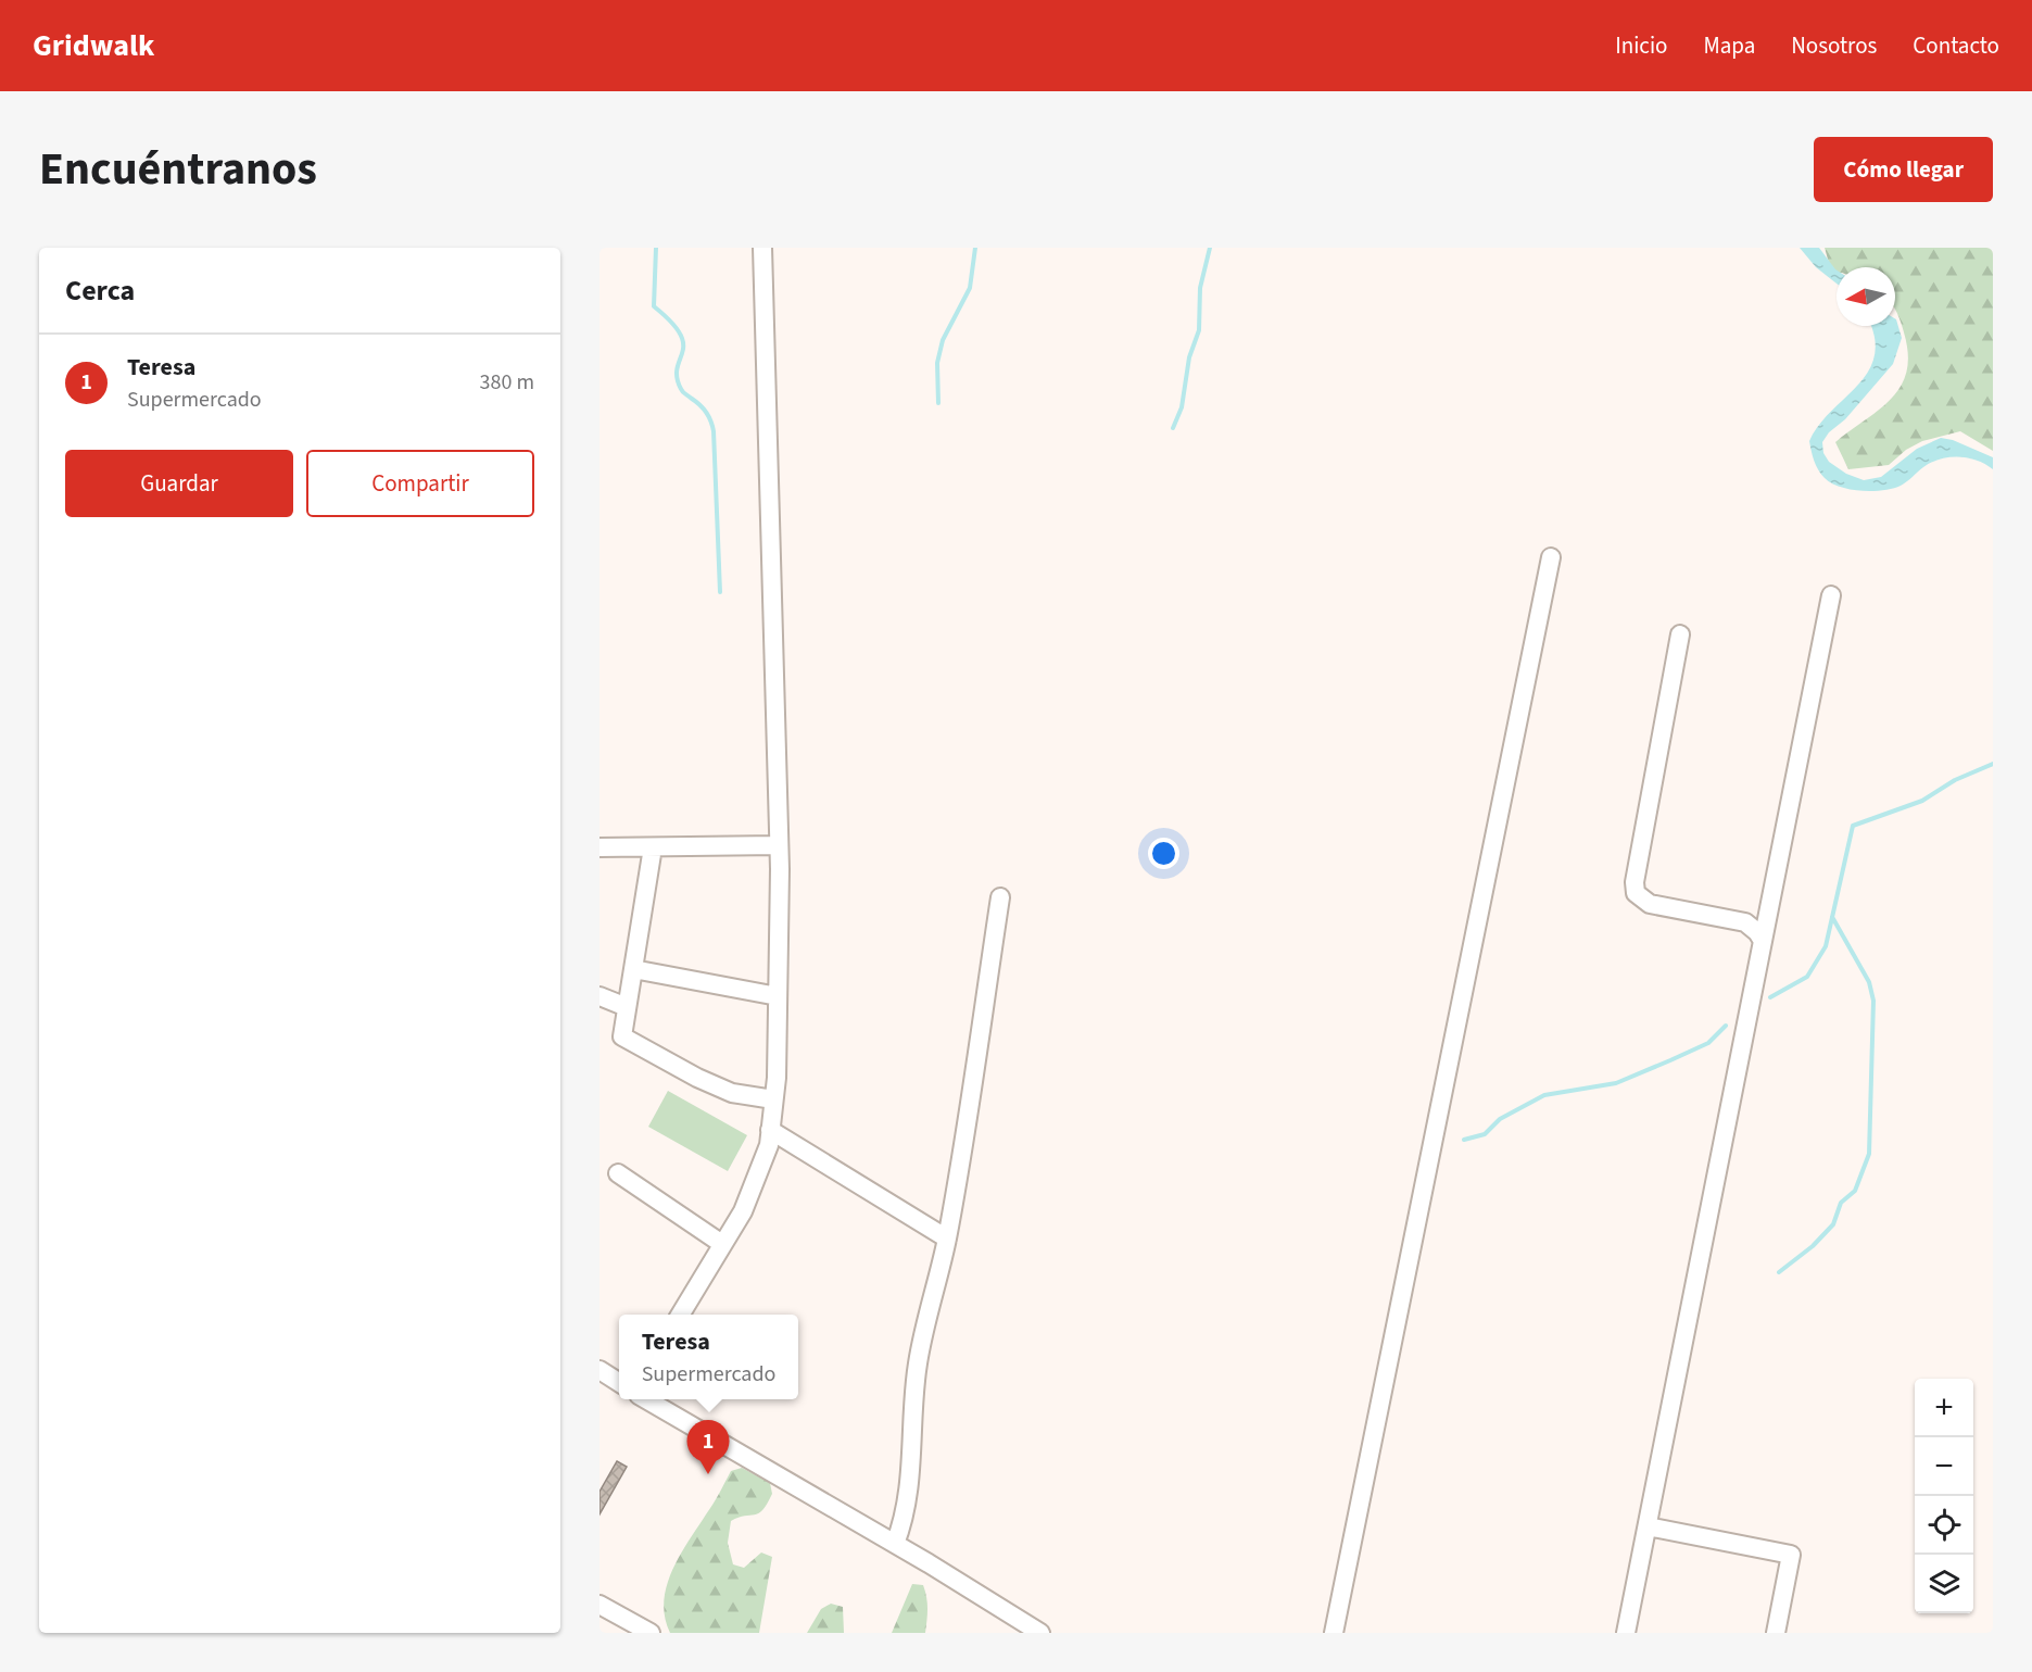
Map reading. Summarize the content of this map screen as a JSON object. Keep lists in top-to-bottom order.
{
  "north": "left",
  "page": {
    "header": "Gridwalk",
    "nav": [
      "Inicio",
      "Mapa",
      "Nosotros",
      "Contacto"
    ],
    "title": "Encuéntranos",
    "buttons": [
      "Cómo llegar",
      ["Guardar", "Compartir"]
    ],
    "heading": "Cerca",
    "list": [
      {
        "mark": "1",
        "name": "Teresa",
        "note": "Supermercado",
        "value": "380 m"
      }
    ],
    "popup": ["Teresa", "Supermercado"],
    "map_buttons": ["+", "−"],
    "pins": "1"
  }
}
